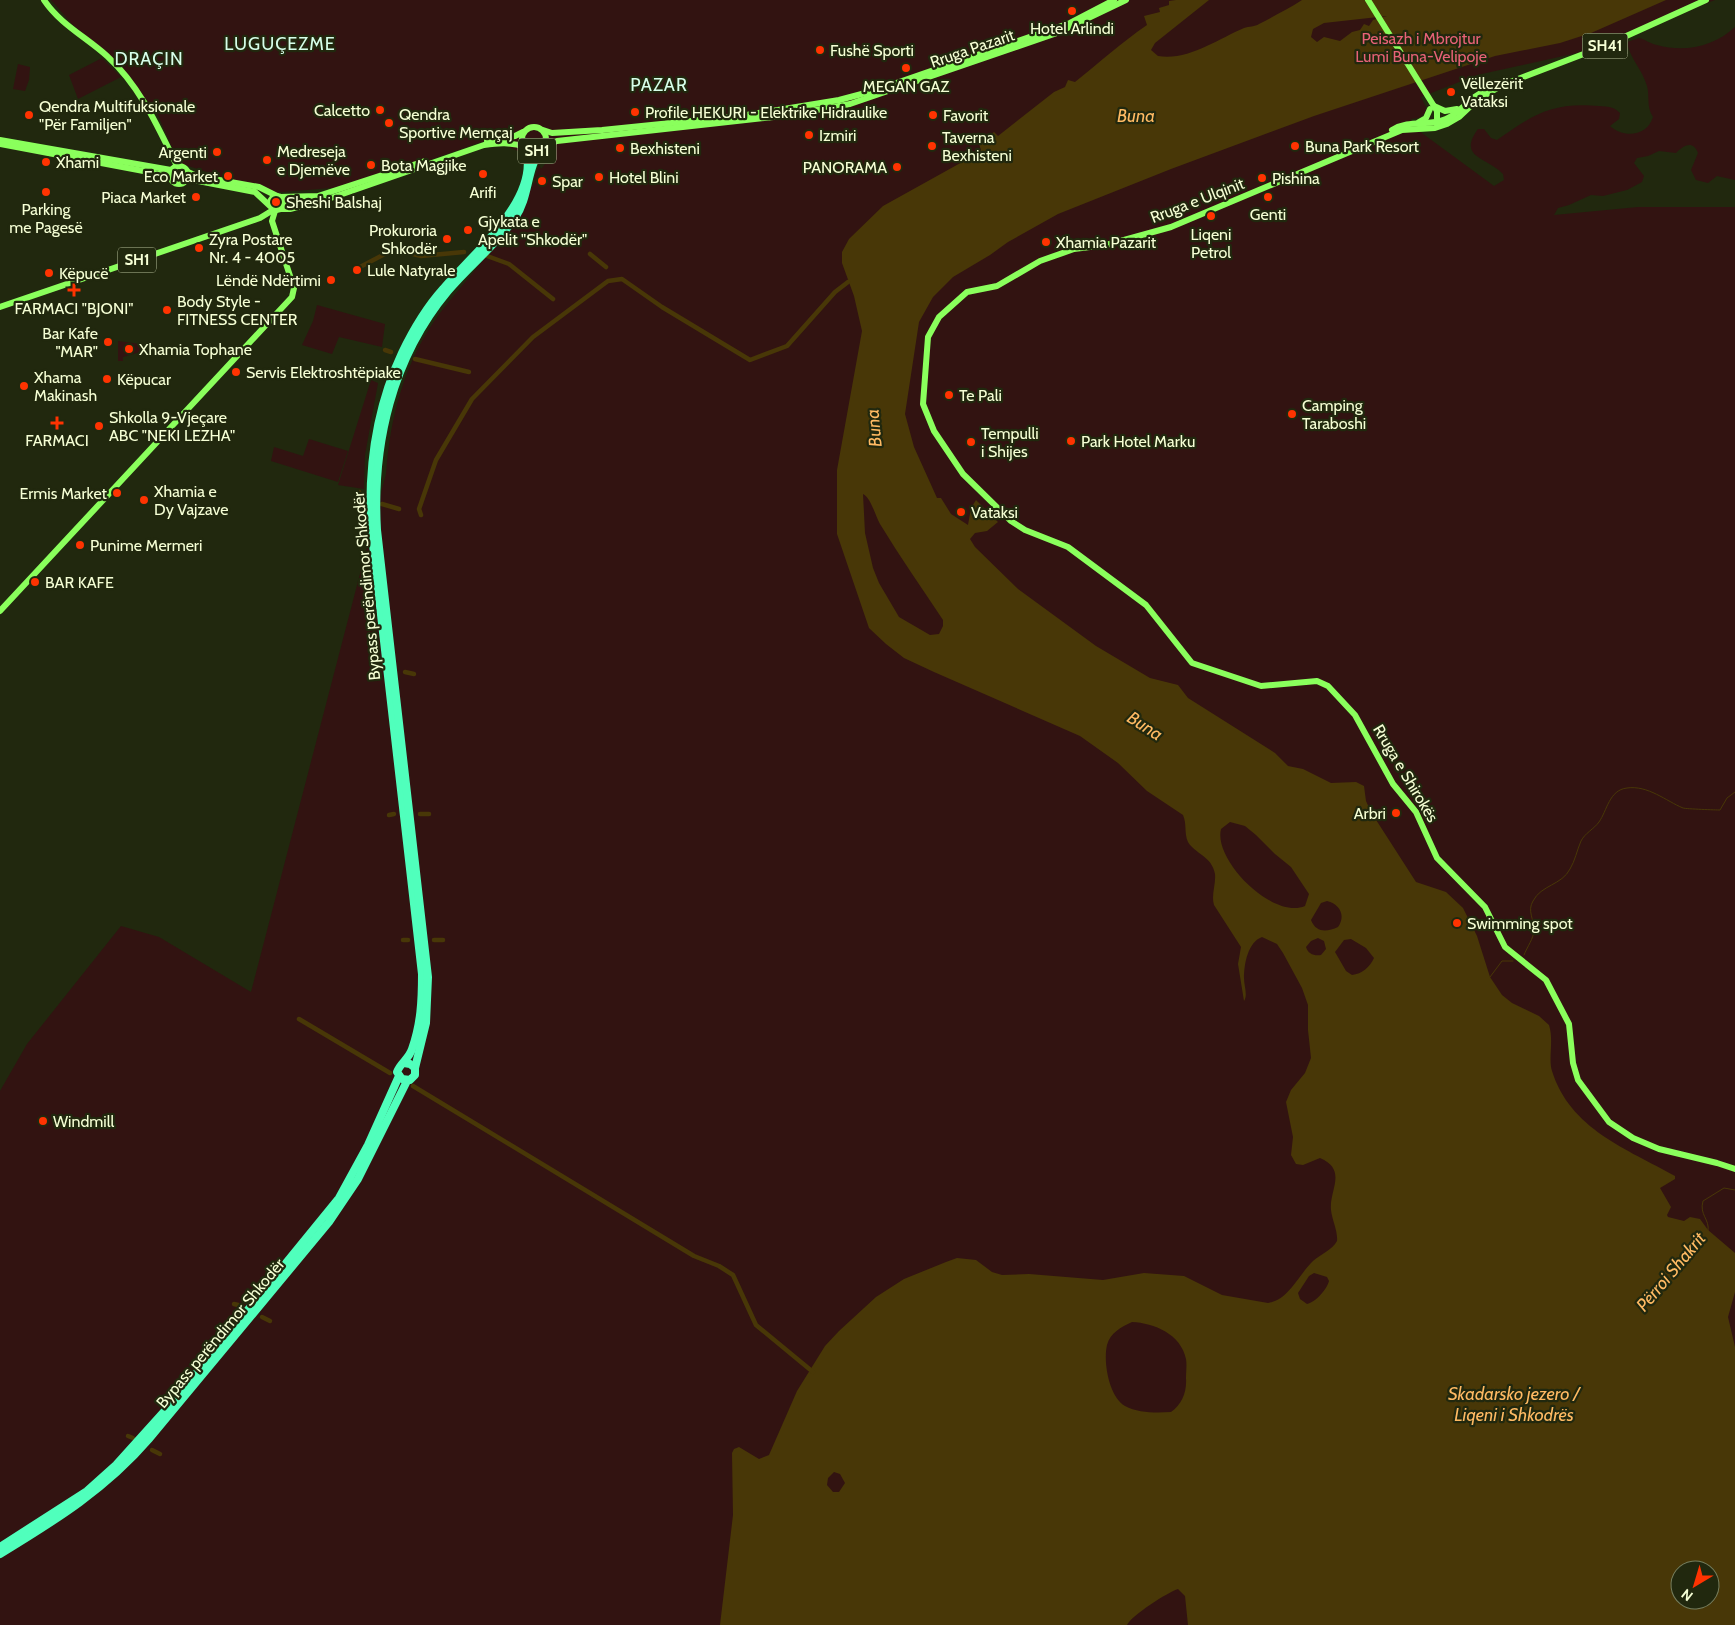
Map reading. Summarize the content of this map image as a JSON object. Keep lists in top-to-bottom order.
{
  "streets": {
    "highway": ["Bypass perëndimor Shkodër"],
    "main road": [
      "SH41",
      "Rruga Pazarit",
      "SH1",
      "Rruga e Ulqinit",
      "Rruga e Shirokës"
    ]
  },
  "crossings": [
    ["Rruga Pazarit", "SH1"],
    ["Rruga Pazarit", "Bypass perëndimor Shkodër"],
    ["SH1", "Bypass perëndimor Shkodër"],
    ["Rruga e Ulqinit", "Rruga e Shirokës"]
  ],
  "districts": ["LUGUÇEZME", "DRAÇIN", "PAZAR"],
  "water": ["Buna", "Përroi Shakrit", "Skadarsko jezero / Liqeni i Shkodrës"],
  "parks": ["Peisazh i Mbrojtur Lumi Buna-Velipoje"],
  "places": {
    "other": [
      "Hotel Arlindi",
      "Fushë Sporti",
      "MEGAN GAZ",
      "Vëllezërit Vataksi",
      "Calcetto",
      "Profile HEKURI - Elektrike Hidraulike",
      "Qendra Multifuksionale \"Për Familjen\"",
      "Favorit",
      "Qendra Sportive Memçaj",
      "Izmiri",
      "Taverna Bexhisteni",
      "Buna Park Resort",
      "Bexhisteni",
      "Argenti",
      "Medreseja e Djemëve",
      "Xhami",
      "Bota Magjike",
      "PANORAMA",
      "Arifi",
      "Eco Market",
      "Hotel Blini",
      "Pishina",
      "Spar",
      "Parking me Pagesë",
      "Piaca Market",
      "Genti",
      "Sheshi Balshaj",
      "Liqeni Petrol",
      "Gjykata e Apelit \"Shkodër\"",
      "Prokuroria Shkodër",
      "Xhamia Pazarit",
      "Zyra Postare Nr. 4 - 4005",
      "Lule Natyrale",
      "Këpucë",
      "Lëndë Ndërtimi",
      "Body Style - FITNESS CENTER",
      "Bar Kafe \"MAR\"",
      "Xhamia Tophane",
      "Servis Elektroshtëpiake",
      "Këpucar",
      "Xhama Makinash",
      "Te Pali",
      "Camping Taraboshi",
      "Shkolla 9-Vjeçare ABC \"NEKI LEZHA\"",
      "Park Hotel Marku",
      "Tempulli i Shijes",
      "Ermis Market",
      "Xhamia e Dy Vajzave",
      "Vataksi",
      "Punime Mermeri",
      "BAR KAFE",
      "Arbri",
      "Swimming spot",
      "Windmill"
    ],
    "health": ["FARMACI \"BJONI\"", "FARMACI"]
  },
  "north": "bottom left"
}
